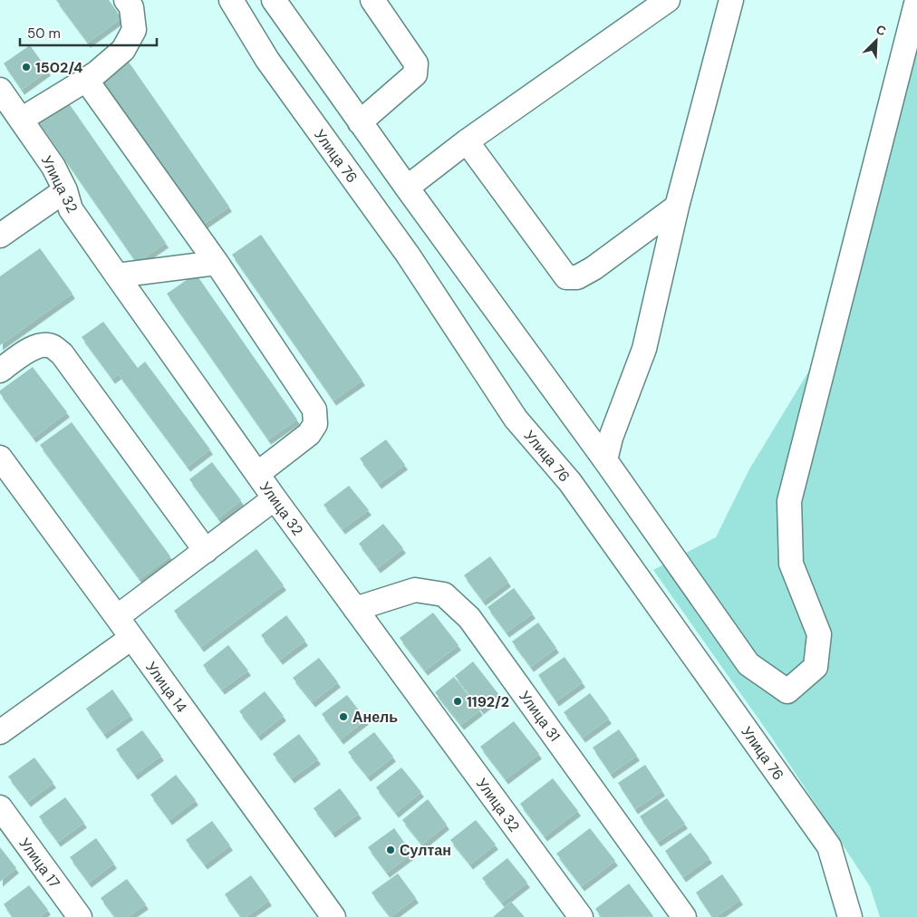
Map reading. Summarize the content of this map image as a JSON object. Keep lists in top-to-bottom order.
{
  "streets": {
    "street": [
      "Улица 76",
      "Улица 32",
      "Улица 14",
      "Улица 31",
      "Улица 17"
    ]
  },
  "crossings": [
    ["Улица 32", "Улица 31"]
  ],
  "places": [
    "1502/4",
    "1192/2",
    "Анель",
    "Султан"
  ],
  "scale_bar": "50 m",
  "north": "top right"
}
